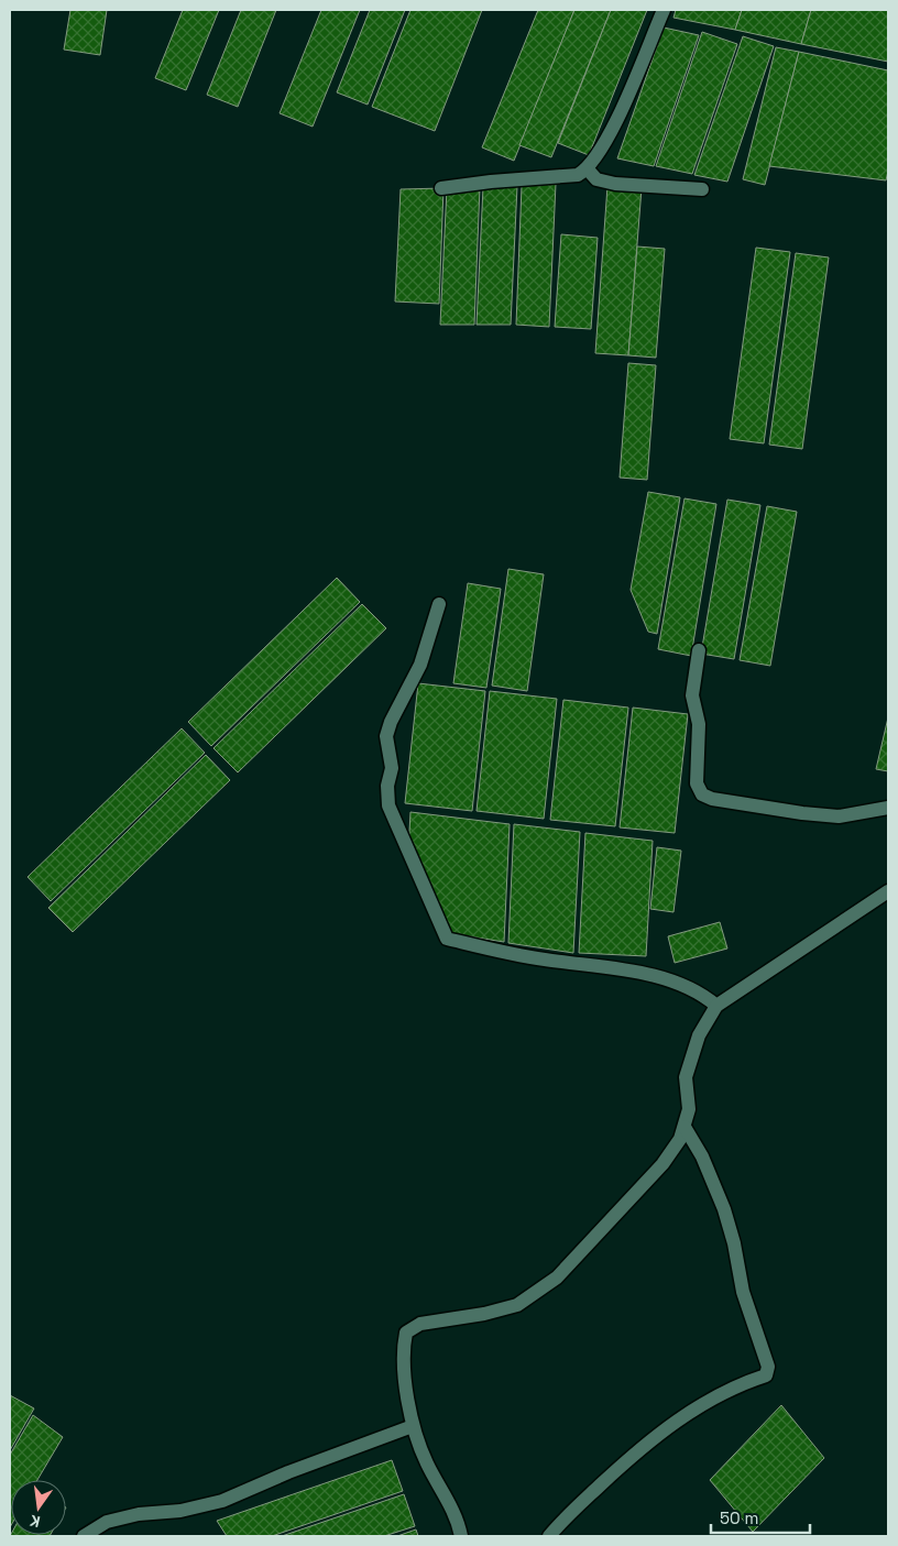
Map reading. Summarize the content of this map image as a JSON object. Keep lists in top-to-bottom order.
{
  "scale_bar": "50 m",
  "north": "bottom"
}
